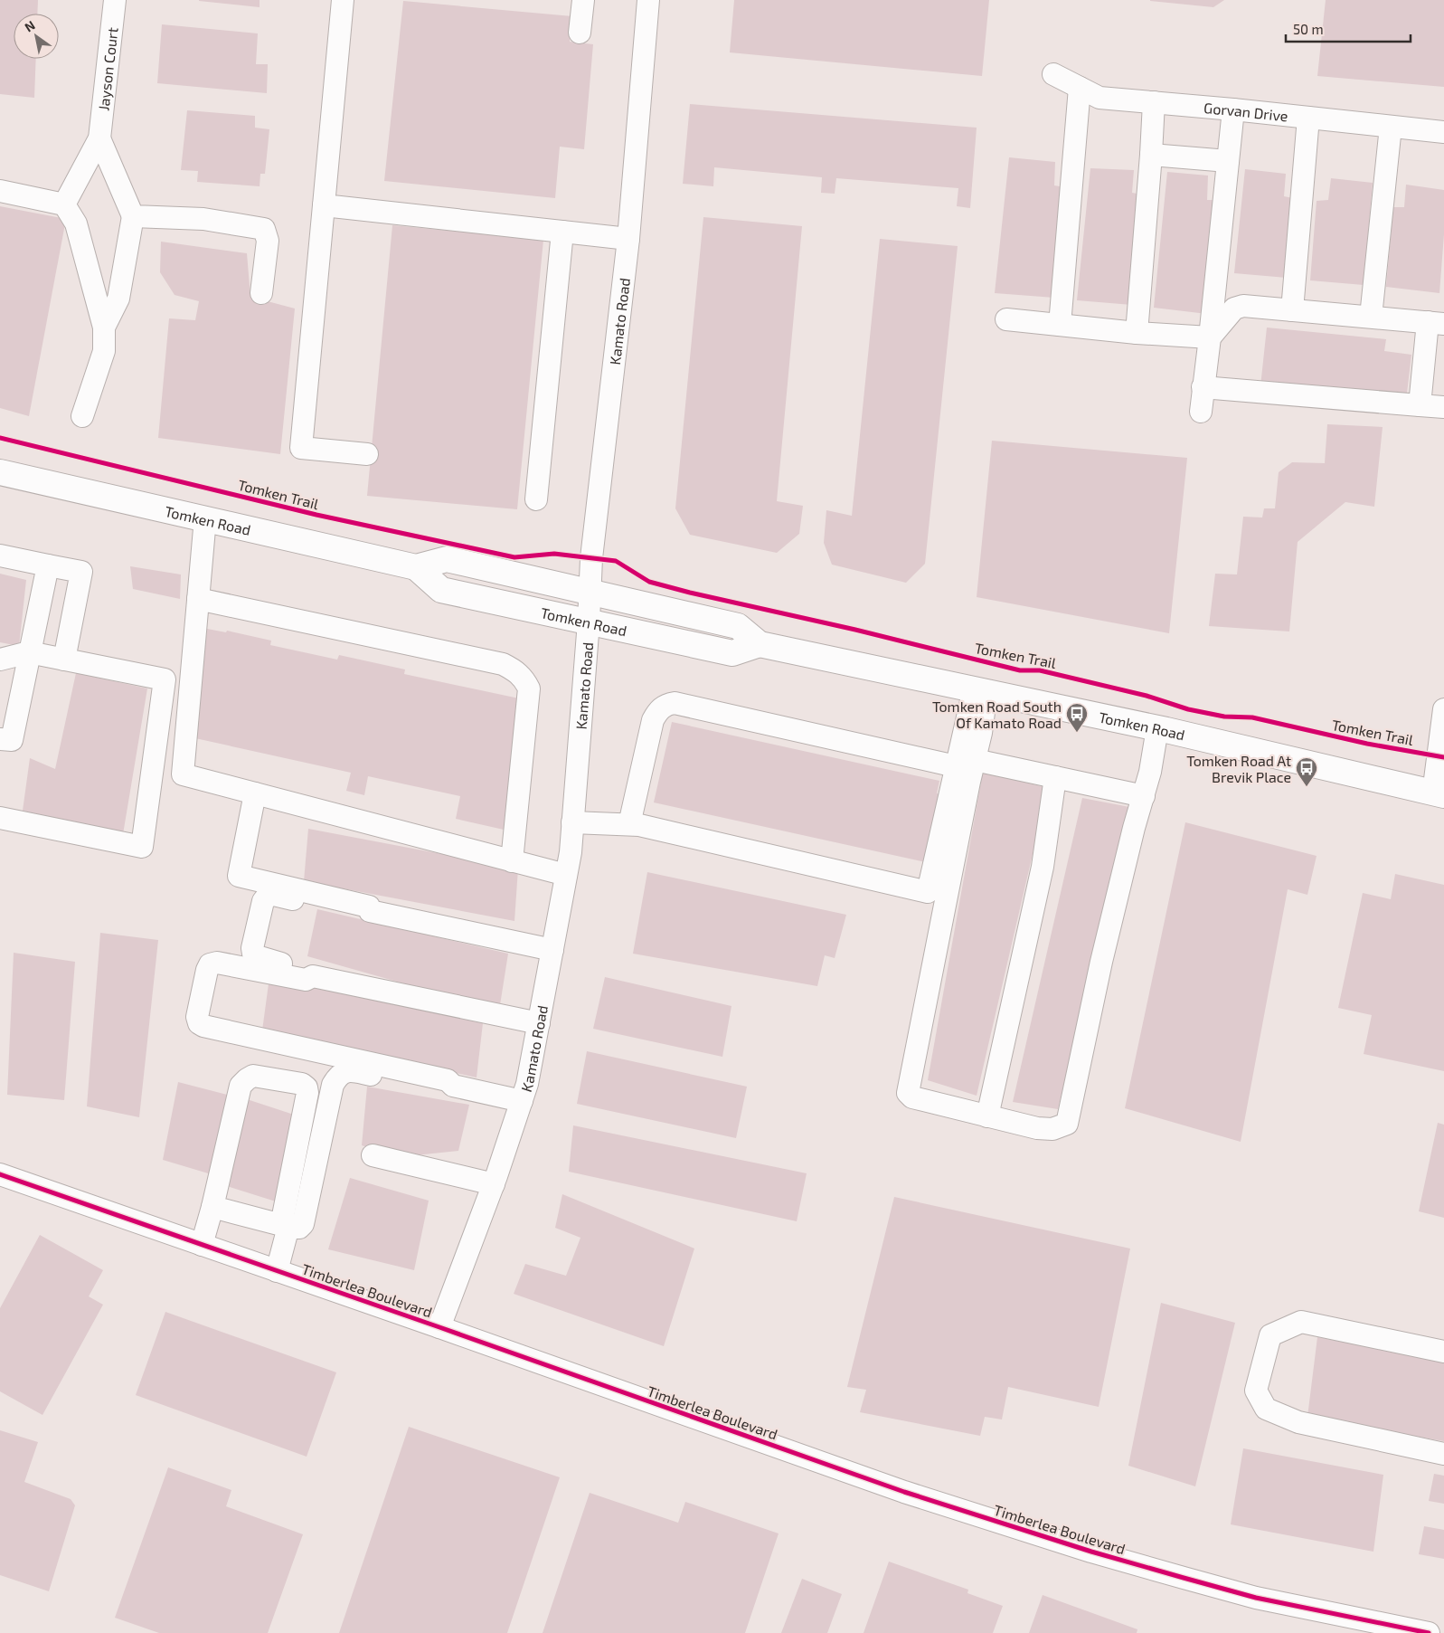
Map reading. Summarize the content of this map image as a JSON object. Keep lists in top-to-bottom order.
{
  "streets": {
    "main road": ["Tomken Road"],
    "street": [
      "Jayson Court",
      "Gorvan Drive",
      "Kamato Road",
      "Timberlea Boulevard"
    ],
    "cycle path": ["Tomken Trail"]
  },
  "crossings": [
    ["Kamato Road", "Tomken Road"],
    ["Kamato Road", "Timberlea Boulevard"]
  ],
  "places": {
    "bus stop": ["Tomken Road South Of Kamato Road", "Tomken Road At Brevik Place"]
  },
  "scale_bar": "50 m",
  "north": "top left"
}
